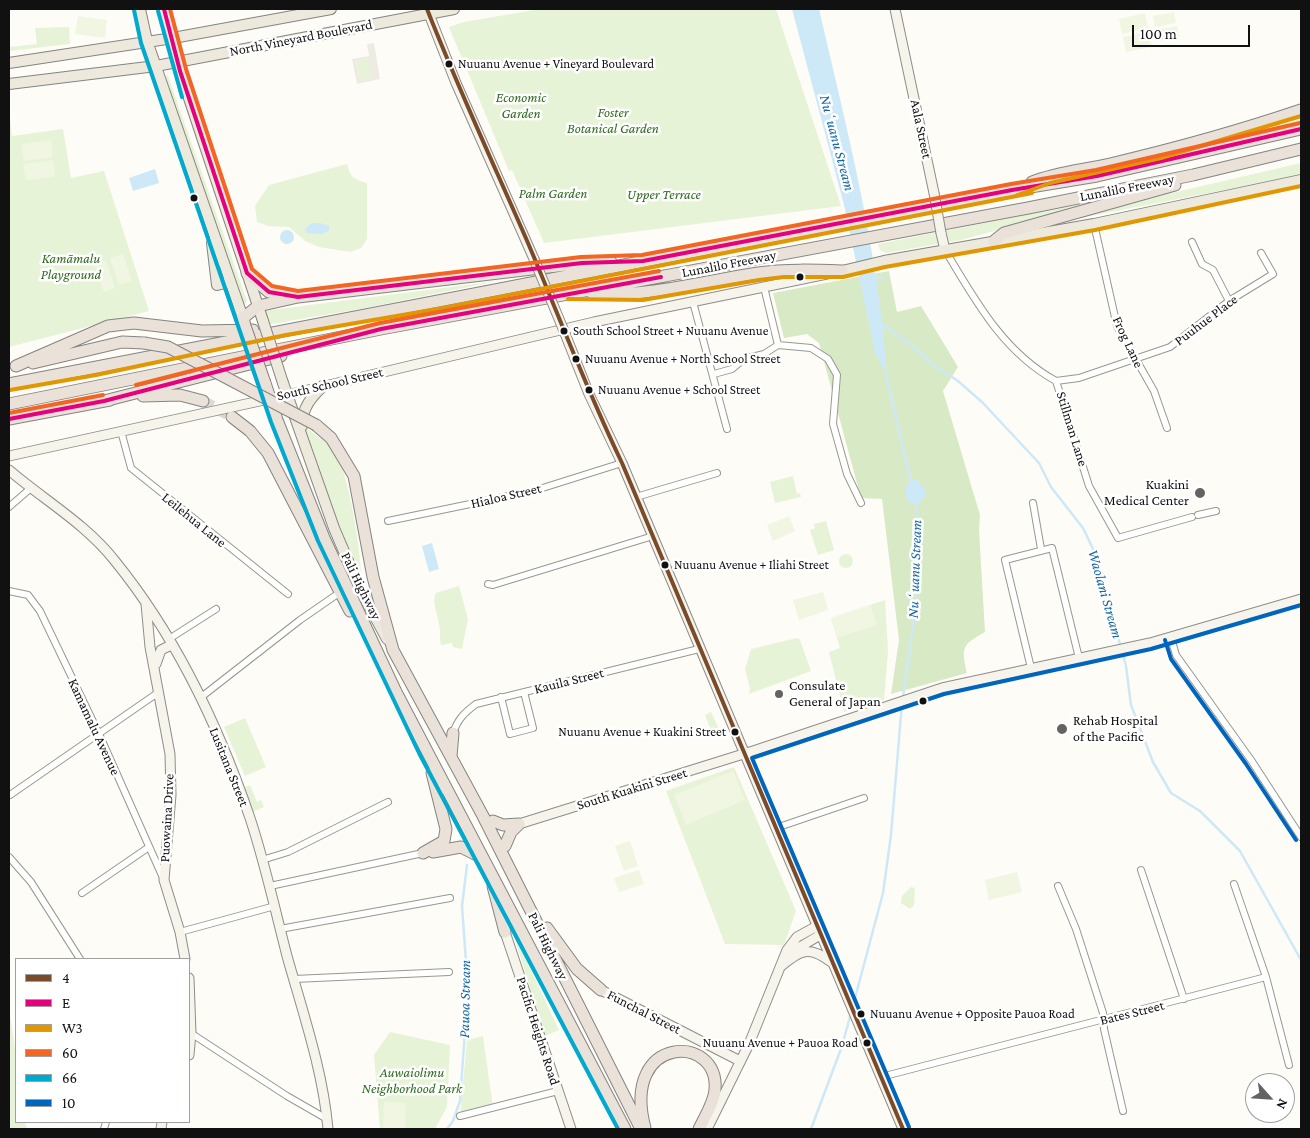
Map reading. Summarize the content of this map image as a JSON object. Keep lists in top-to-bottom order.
{
  "streets": {
    "highway": ["Lunalilo Freeway", "Pali Highway"],
    "main road": [
      "North Vineyard Boulevard",
      "Aala Street",
      "South School Street",
      "Lusitana Street",
      "South Kuakini Street",
      "Puowaina Drive",
      "Funchal Street",
      "Pacific Heights Road"
    ],
    "street": [
      "Puuhue Place",
      "Frog Lane",
      "Stillman Lane",
      "Hialoa Street",
      "Leilehua Lane",
      "Kauila Street",
      "Kamamalu Avenue",
      "Bates Street"
    ]
  },
  "crossings": [
    ["North Vineyard Boulevard", "Pali Highway"],
    ["Aala Street", "Stillman Lane"],
    ["Puuhue Place", "Frog Lane"],
    ["Puuhue Place", "Stillman Lane"],
    ["South School Street", "Leilehua Lane"],
    ["South School Street", "Pali Highway"],
    ["Kamamalu Avenue", "Puowaina Drive"],
    ["Lusitana Street", "Puowaina Drive"]
  ],
  "water": ["Nuʻuanu Stream", "Waolani Stream", "Pauoa Stream"],
  "parks": [
    "Economic Garden",
    "Foster Botanical Garden",
    "Palm Garden",
    "Upper Terrace",
    "Kamāmalu Playground",
    "Auwaiolimu Neighborhood Park"
  ],
  "places": [
    "Nuuanu Avenue + Vineyard Boulevard",
    "South School Street + Nuuanu Avenue",
    "Nuuanu Avenue + North School Street",
    "Nuuanu Avenue + School Street",
    "Kuakini Medical Center",
    "Nuuanu Avenue + Iliahi Street",
    "Consulate General of Japan",
    "Rehab Hospital of the Pacific",
    "Nuuanu Avenue + Kuakini Street",
    "Nuuanu Avenue + Opposite Pauoa Road",
    "Nuuanu Avenue + Pauoa Road"
  ],
  "lines": [
    "transit line 4",
    "transit line E",
    "transit line 60",
    "transit line 66",
    "transit line W3",
    "transit line 10"
  ],
  "legend": [
    "4",
    "E",
    "W3",
    "60",
    "66",
    "10"
  ],
  "scale_bar": "100 m",
  "north": "bottom right"
}
